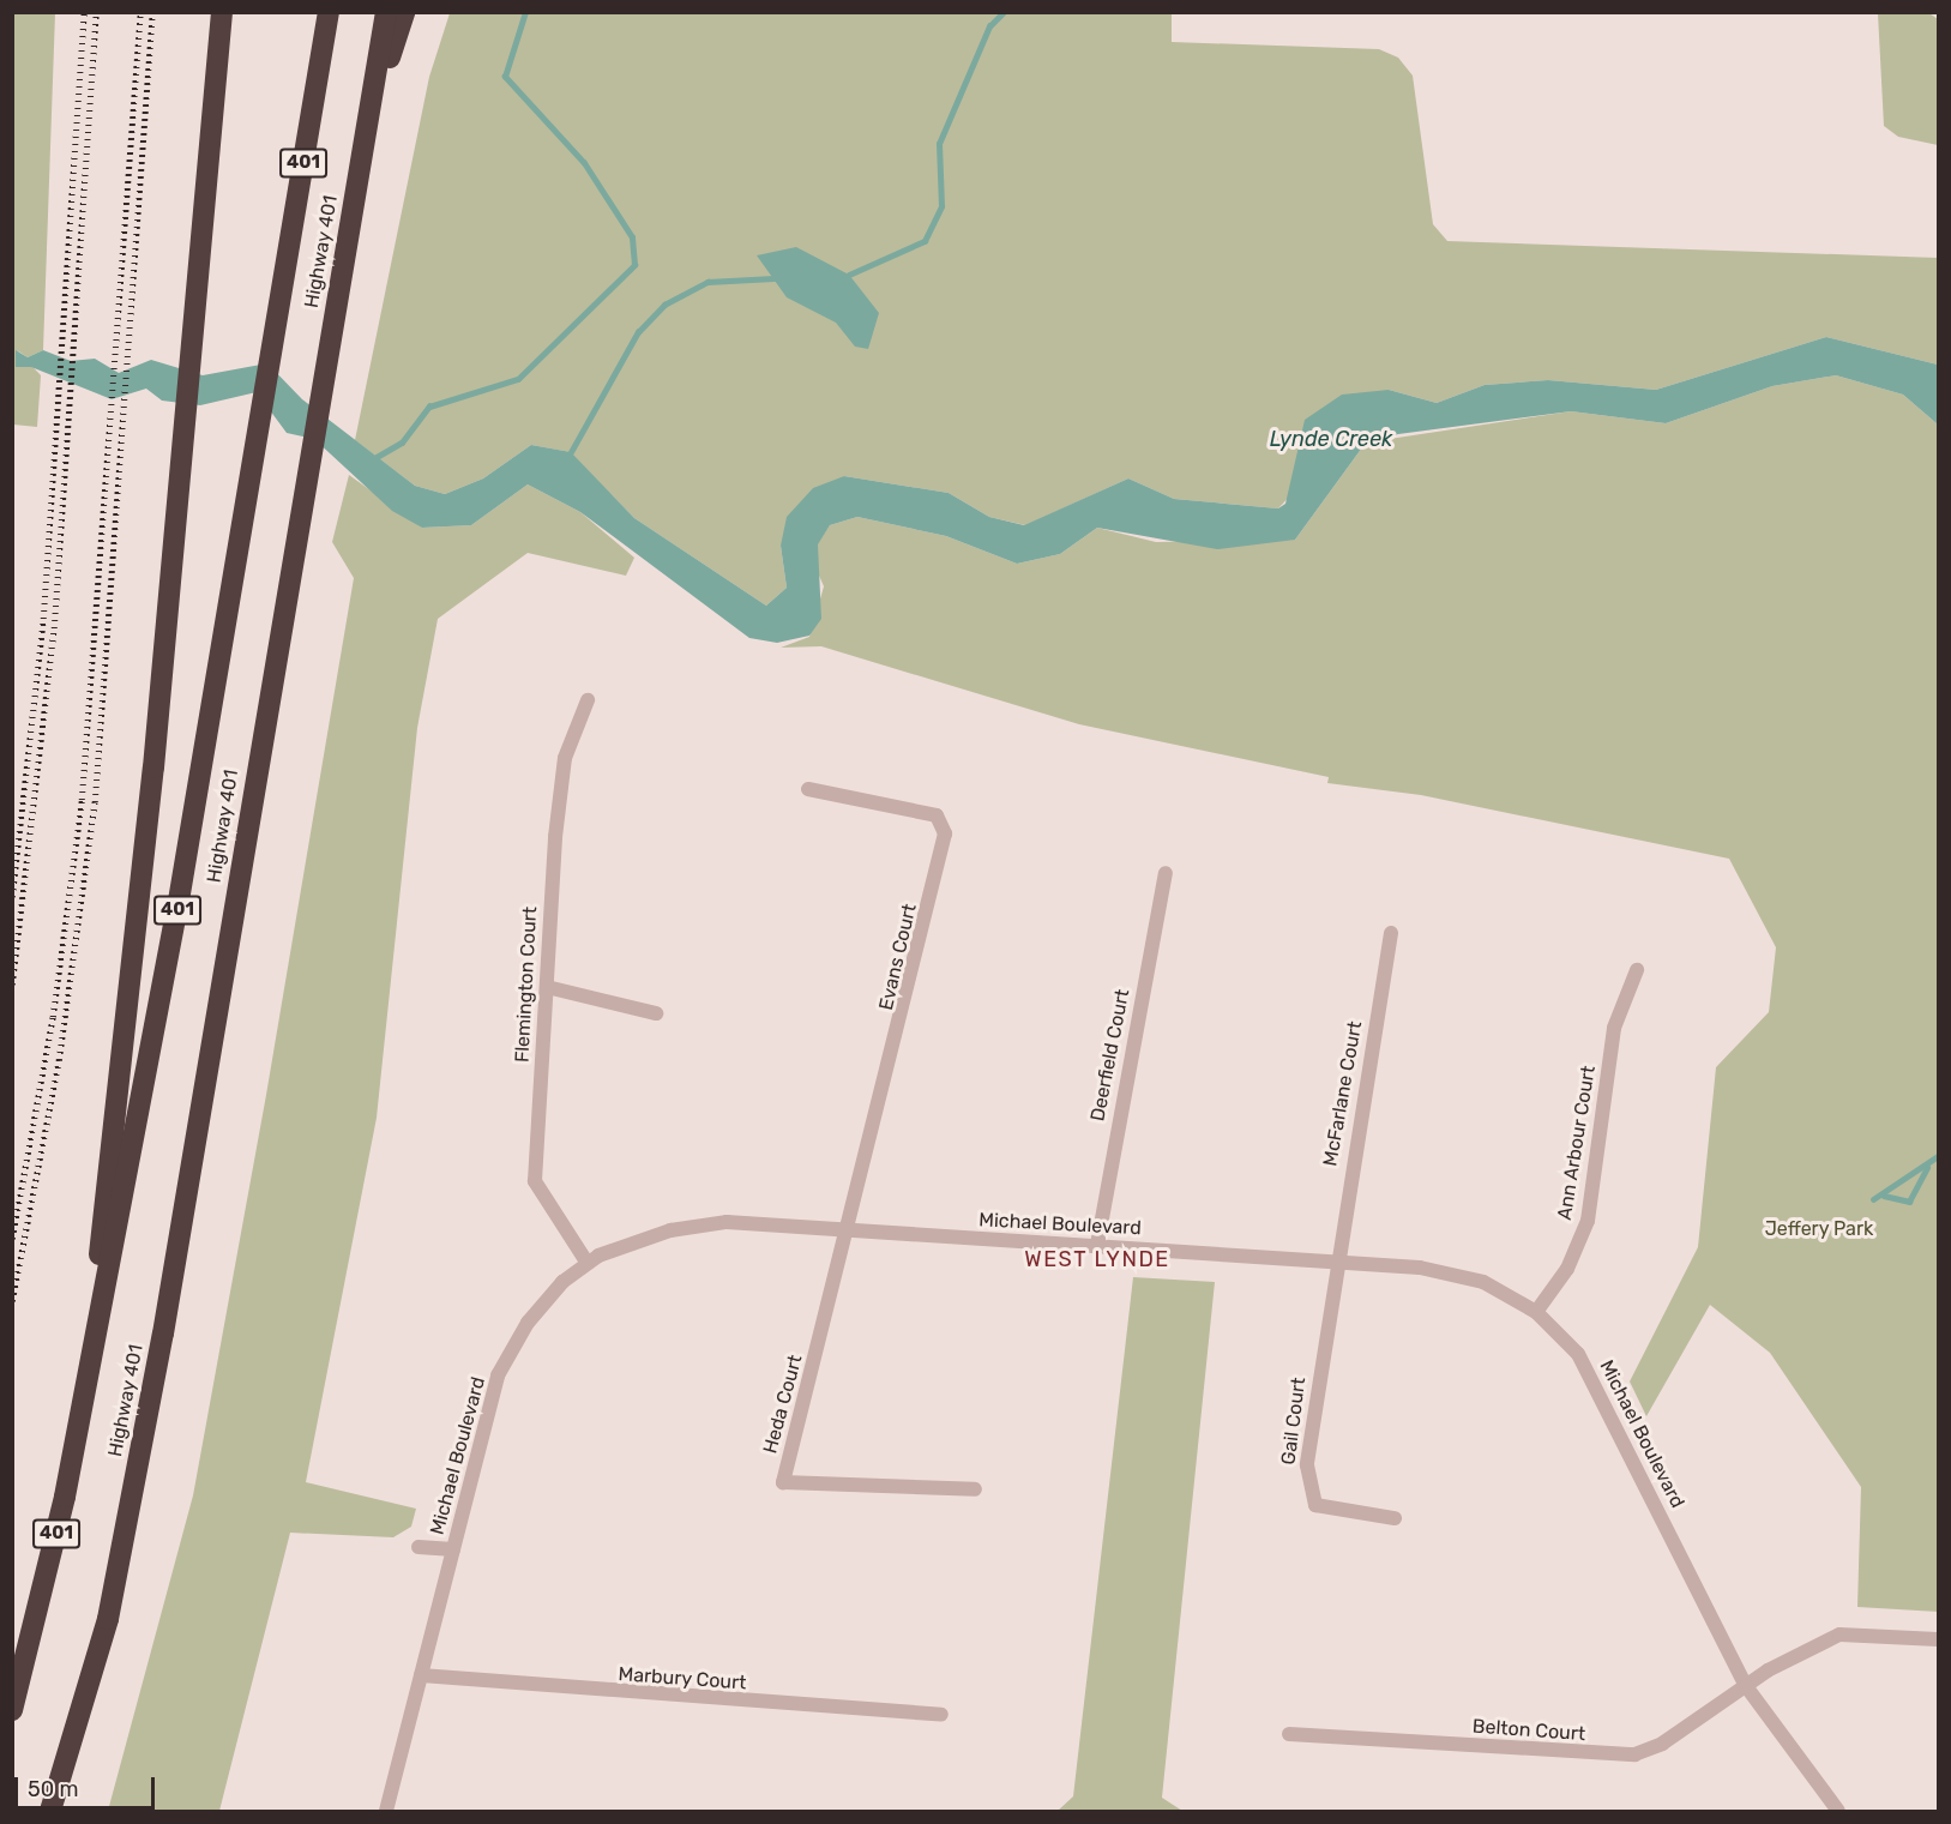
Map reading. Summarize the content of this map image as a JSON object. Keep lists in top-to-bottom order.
{
  "streets": {
    "highway": ["401", "Highway 401"],
    "street": [
      "Evans Court",
      "Flemington Court",
      "Deerfield Court",
      "McFarlane Court",
      "Ann Arbour Court",
      "Michael Boulevard",
      "Heda Court",
      "Gail Court",
      "Marbury Court",
      "Belton Court"
    ]
  },
  "crossings": [
    ["Evans Court", "Michael Boulevard"],
    ["Evans Court", "Heda Court"],
    ["Flemington Court", "Michael Boulevard"],
    ["Deerfield Court", "Michael Boulevard"],
    ["McFarlane Court", "Michael Boulevard"],
    ["McFarlane Court", "Gail Court"],
    ["Ann Arbour Court", "Michael Boulevard"],
    ["Michael Boulevard", "Heda Court"],
    ["Michael Boulevard", "Gail Court"],
    ["Michael Boulevard", "Marbury Court"],
    ["Michael Boulevard", "Belton Court"]
  ],
  "districts": ["WEST LYNDE"],
  "water": ["Lynde Creek"],
  "parks": ["Jeffery Park"],
  "scale_bar": "50 m"
}
